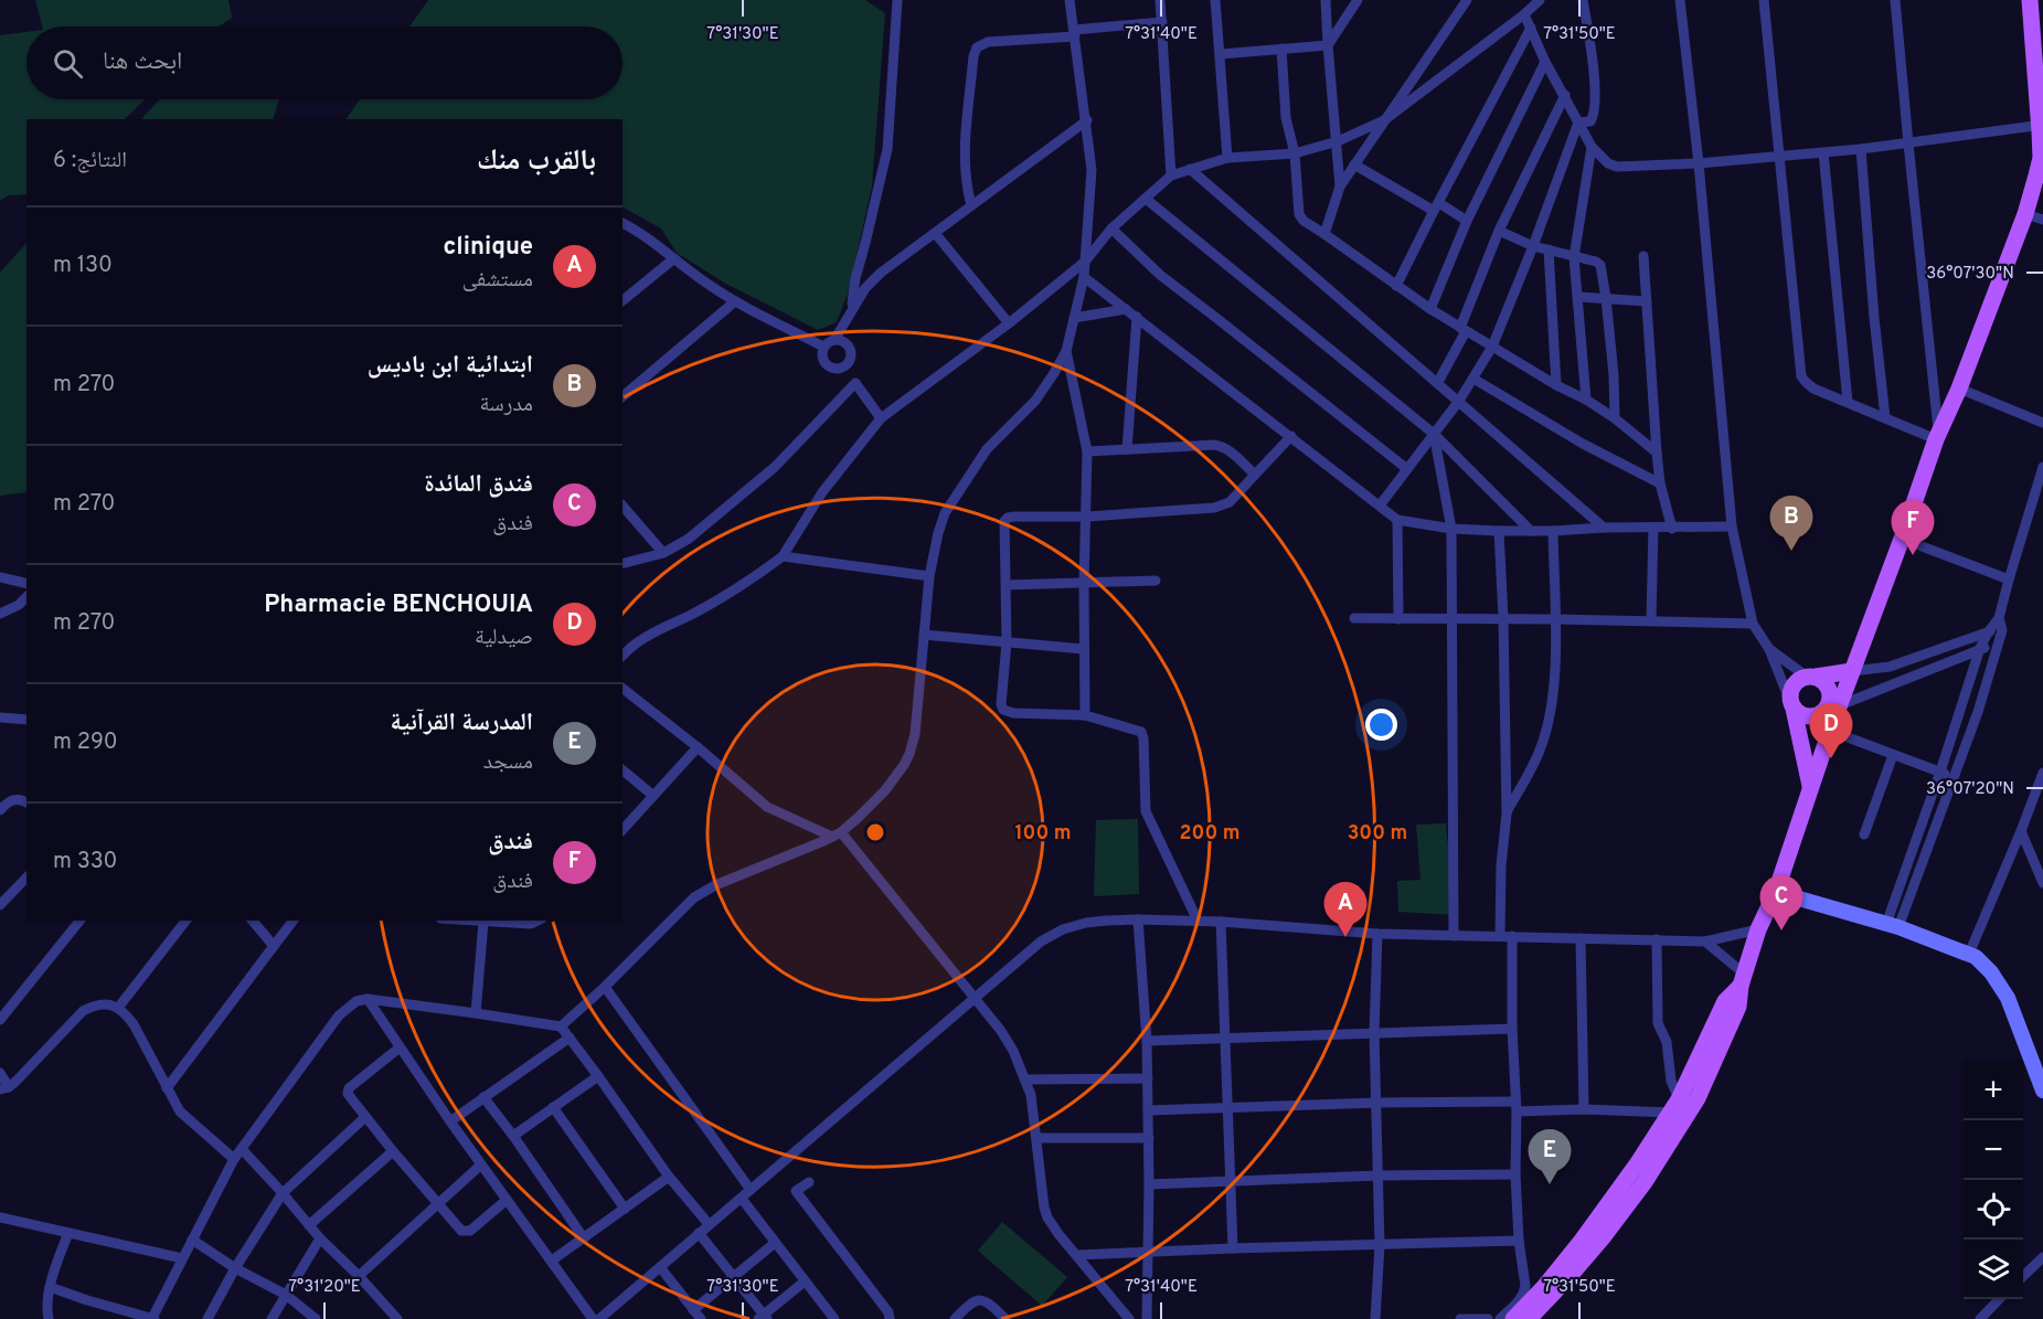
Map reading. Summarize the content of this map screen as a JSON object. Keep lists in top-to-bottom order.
{
  "page": {
    "search": "ابحث هنا",
    "heading": ["بالقرب منك", "النتائج: 6"],
    "list": [
      {
        "mark": "A",
        "name": "clinique",
        "note": "مستشفى",
        "value": "130 m"
      },
      {
        "mark": "B",
        "name": "ابتدائية ابن باديس",
        "note": "مدرسة",
        "value": "270 m"
      },
      {
        "mark": "C",
        "name": "فندق المائدة",
        "note": "فندق",
        "value": "270 m"
      },
      {
        "mark": "D",
        "name": "Pharmacie BENCHOUIA",
        "note": "صيدلية",
        "value": "270 m"
      },
      {
        "mark": "E",
        "name": "المدرسة القرآنية",
        "note": "مسجد",
        "value": "290 m"
      },
      {
        "mark": "F",
        "name": "فندق",
        "note": "فندق",
        "value": "330 m"
      }
    ],
    "pins": [
      "B",
      "F",
      "D",
      "C",
      "A",
      "E"
    ],
    "map_buttons": ["+", "−"]
  },
  "coordinates": [
    "7°31'30\"E",
    "7°31'40\"E",
    "7°31'50\"E",
    "36°07'30\"N",
    "36°07'20\"N",
    "7°31'20\"E"
  ],
  "rings": ["100 m", "200 m", "300 m"]
}
